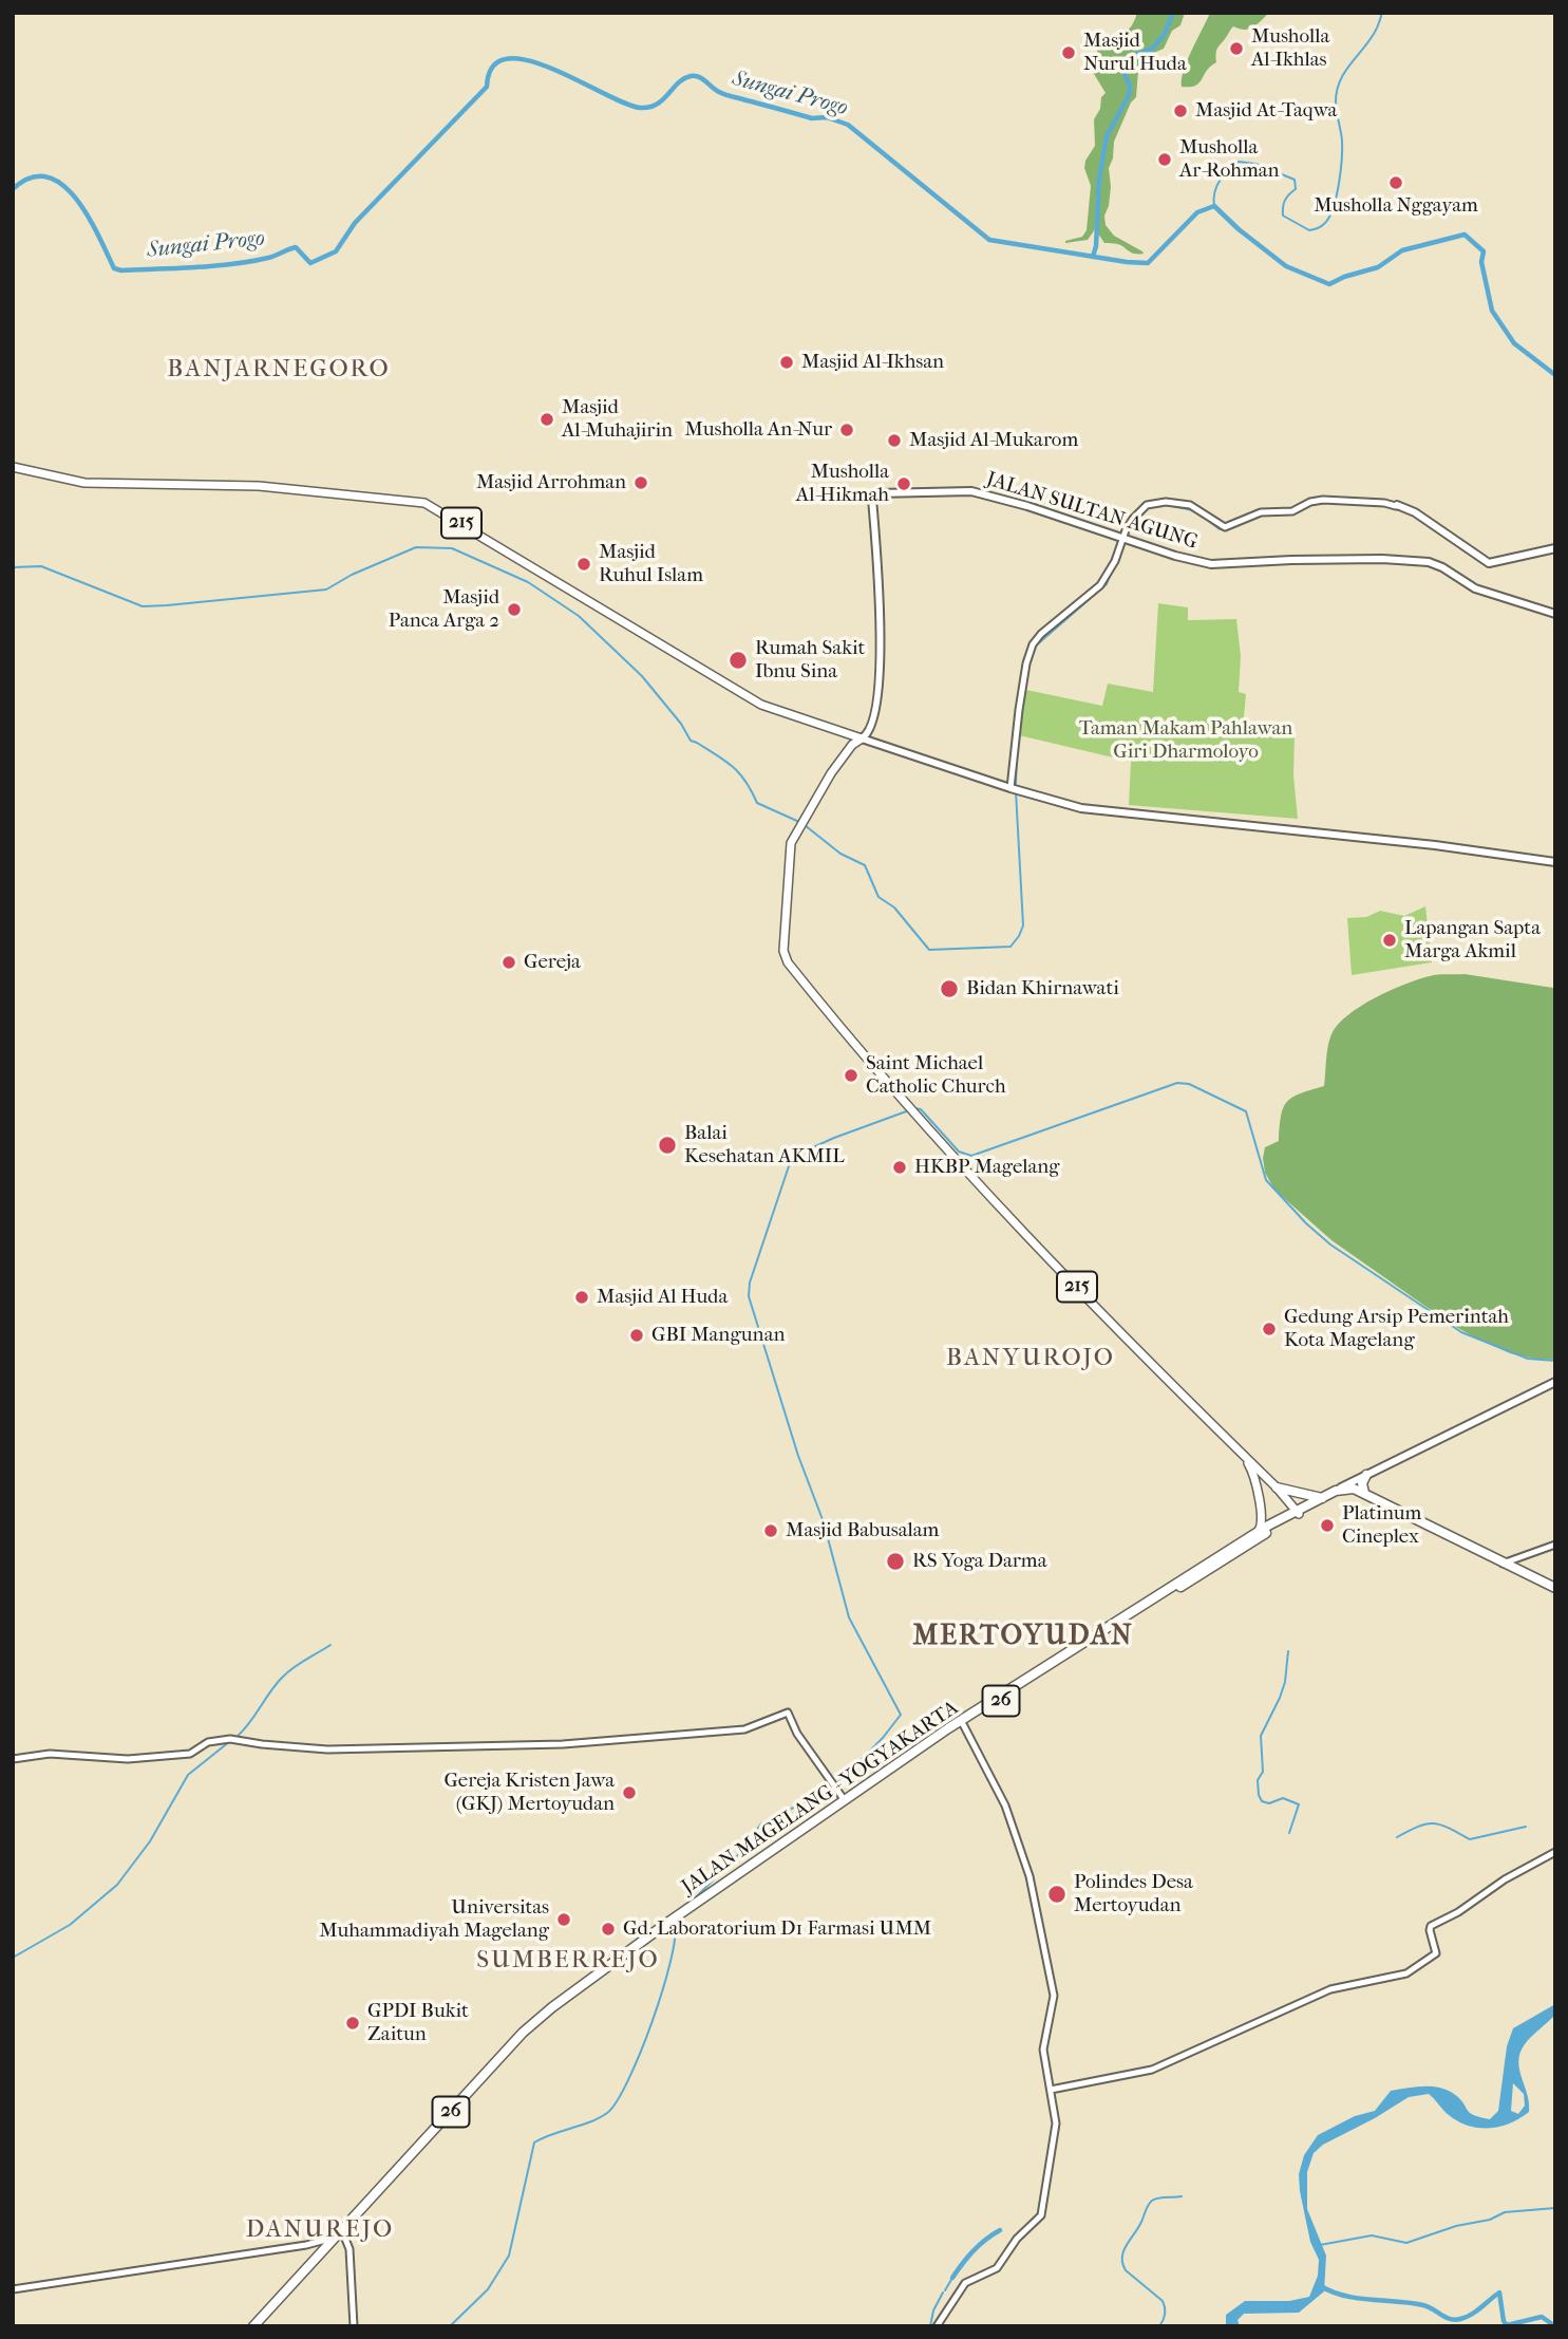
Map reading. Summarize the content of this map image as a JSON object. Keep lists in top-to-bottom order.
{
  "streets": {
    "highway": ["26", "JALAN MAGELANG - YOGYAKARTA"],
    "main road": ["JALAN SULTAN AGUNG", "215"]
  },
  "crossings": [
    ["JALAN SULTAN AGUNG", "215"],
    ["215", "JALAN MAGELANG - YOGYAKARTA"],
    ["26", "JALAN MAGELANG - YOGYAKARTA"]
  ],
  "districts": [
    "BANJARNEGORO",
    "BANYUROJO",
    "MERTOYUDAN",
    "SUMBERREJO",
    "DANUREJO"
  ],
  "water": ["Sungai Progo"],
  "parks": ["Taman Makam Pahlawan Giri Dharmoloyo"],
  "places": [
    "Musholla Al-Ikhlas",
    "Masjid Nurul Huda",
    "Masjid At-Taqwa",
    "Musholla Ar-Rohman",
    "Musholla Nggayam",
    "Masjid Al-Ikhsan",
    "Masjid Al-Muhajirin",
    "Musholla An-Nur",
    "Masjid Al-Mukarom",
    "Masjid Arrohman",
    "Musholla Al-Hikmah",
    "Masjid Ruhul Islam",
    "Masjid Panca Arga 2",
    "Rumah Sakit Ibnu Sina",
    "Lapangan Sapta Marga Akmil",
    "Gereja",
    "Bidan Khirnawati",
    "Saint Michael Catholic Church",
    "Balai Kesehatan AKMIL",
    "HKBP Magelang",
    "Masjid Al Huda",
    "Gedung Arsip Pemerintah Kota Magelang",
    "GBI Mangunan",
    "Platinum Cineplex",
    "Masjid Babusalam",
    "RS Yoga Darma",
    "Gereja Kristen Jawa (GKJ) Mertoyudan",
    "Polindes Desa Mertoyudan",
    "Universitas Muhammadiyah Magelang",
    "Gd. Laboratorium D1 Farmasi UMM",
    "GPDI Bukit Zaitun"
  ]
}
